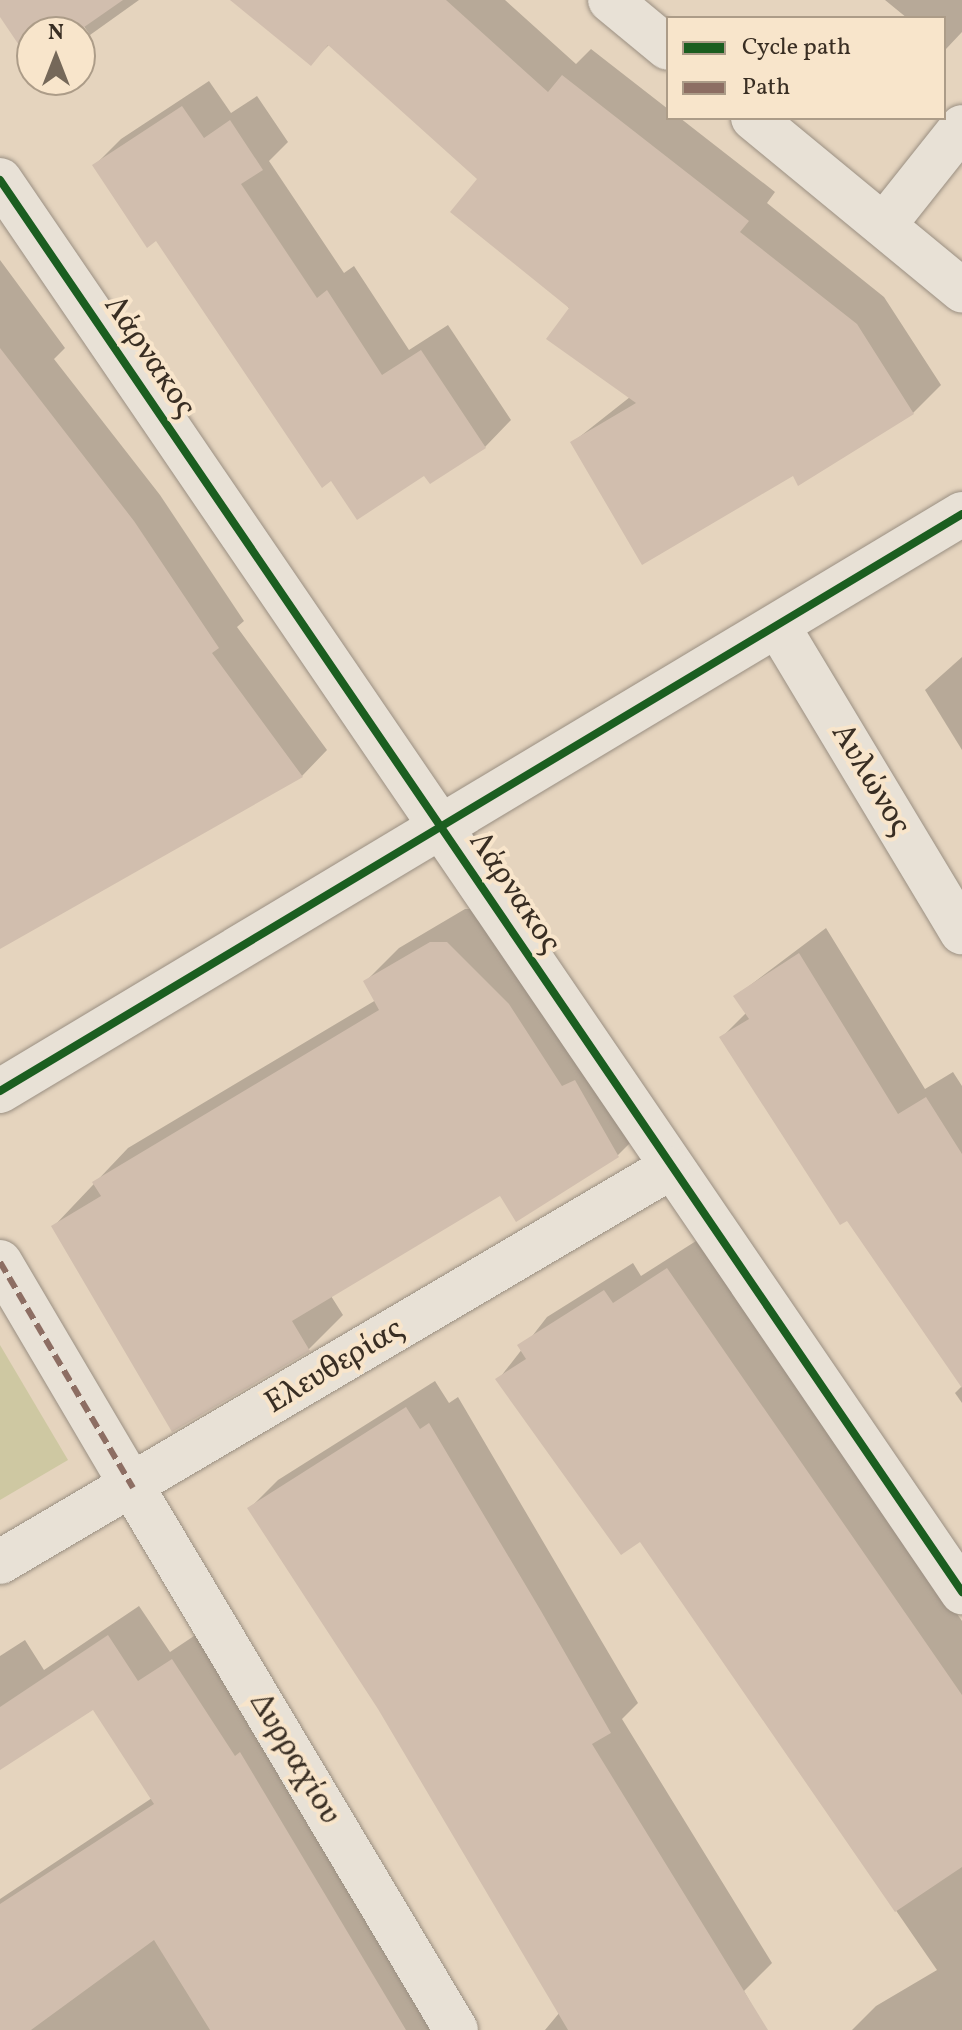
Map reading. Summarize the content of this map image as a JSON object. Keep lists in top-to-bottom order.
{
  "streets": {
    "street": [
      "Λάρνακος",
      "Αυλώνος",
      "Ελευθερίας",
      "Δυρραχίου"
    ]
  },
  "crossings": [
    ["Λάρνακος", "Ελευθερίας"],
    ["Ελευθερίας", "Δυρραχίου"]
  ],
  "legend": ["Cycle path", "Path"],
  "north": "top"
}
